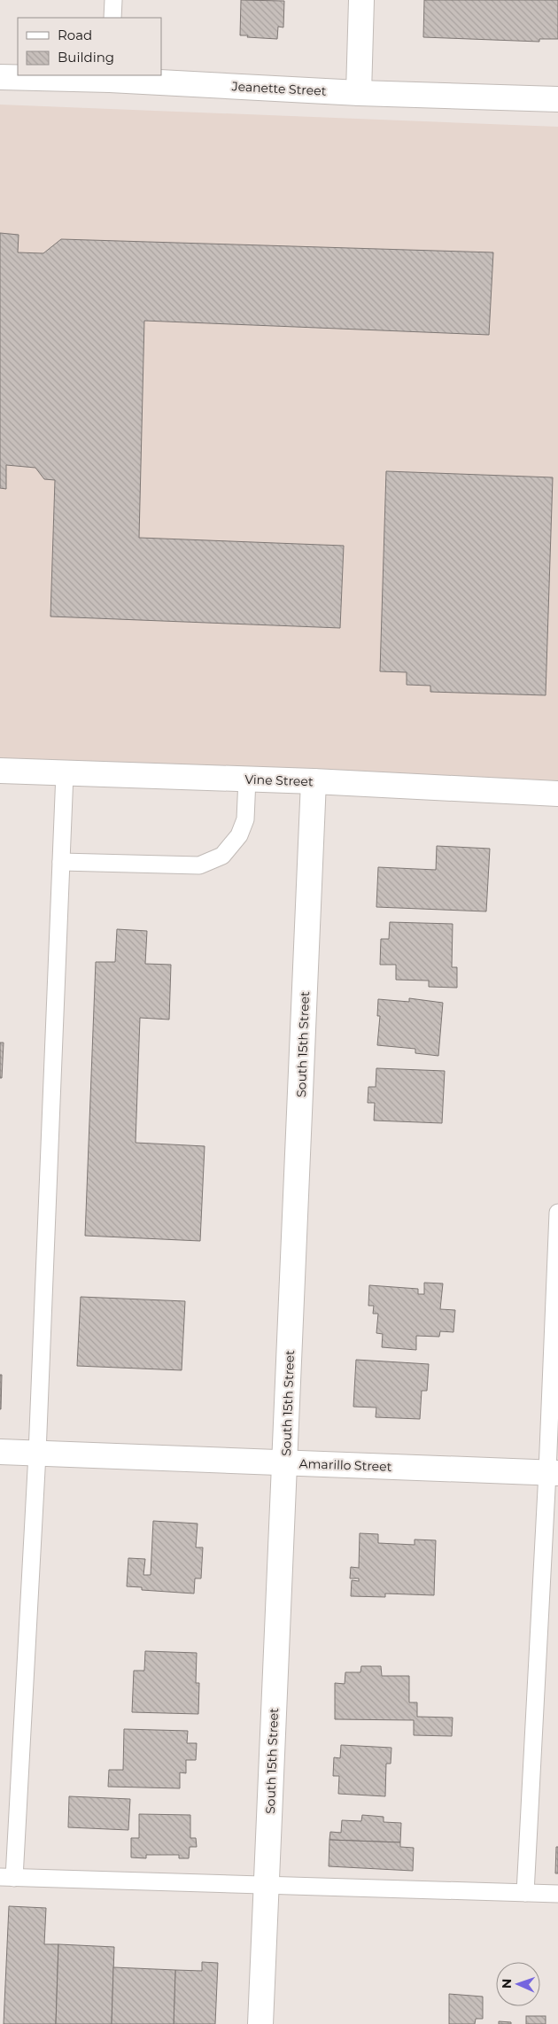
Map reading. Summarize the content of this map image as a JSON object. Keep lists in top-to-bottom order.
{
  "streets": {
    "street": [
      "Jeanette Street",
      "Vine Street",
      "South 15th Street",
      "Amarillo Street"
    ]
  },
  "crossings": [
    ["Vine Street", "South 15th Street"],
    ["South 15th Street", "Amarillo Street"]
  ],
  "legend": ["Road", "Building"],
  "north": "left"
}
